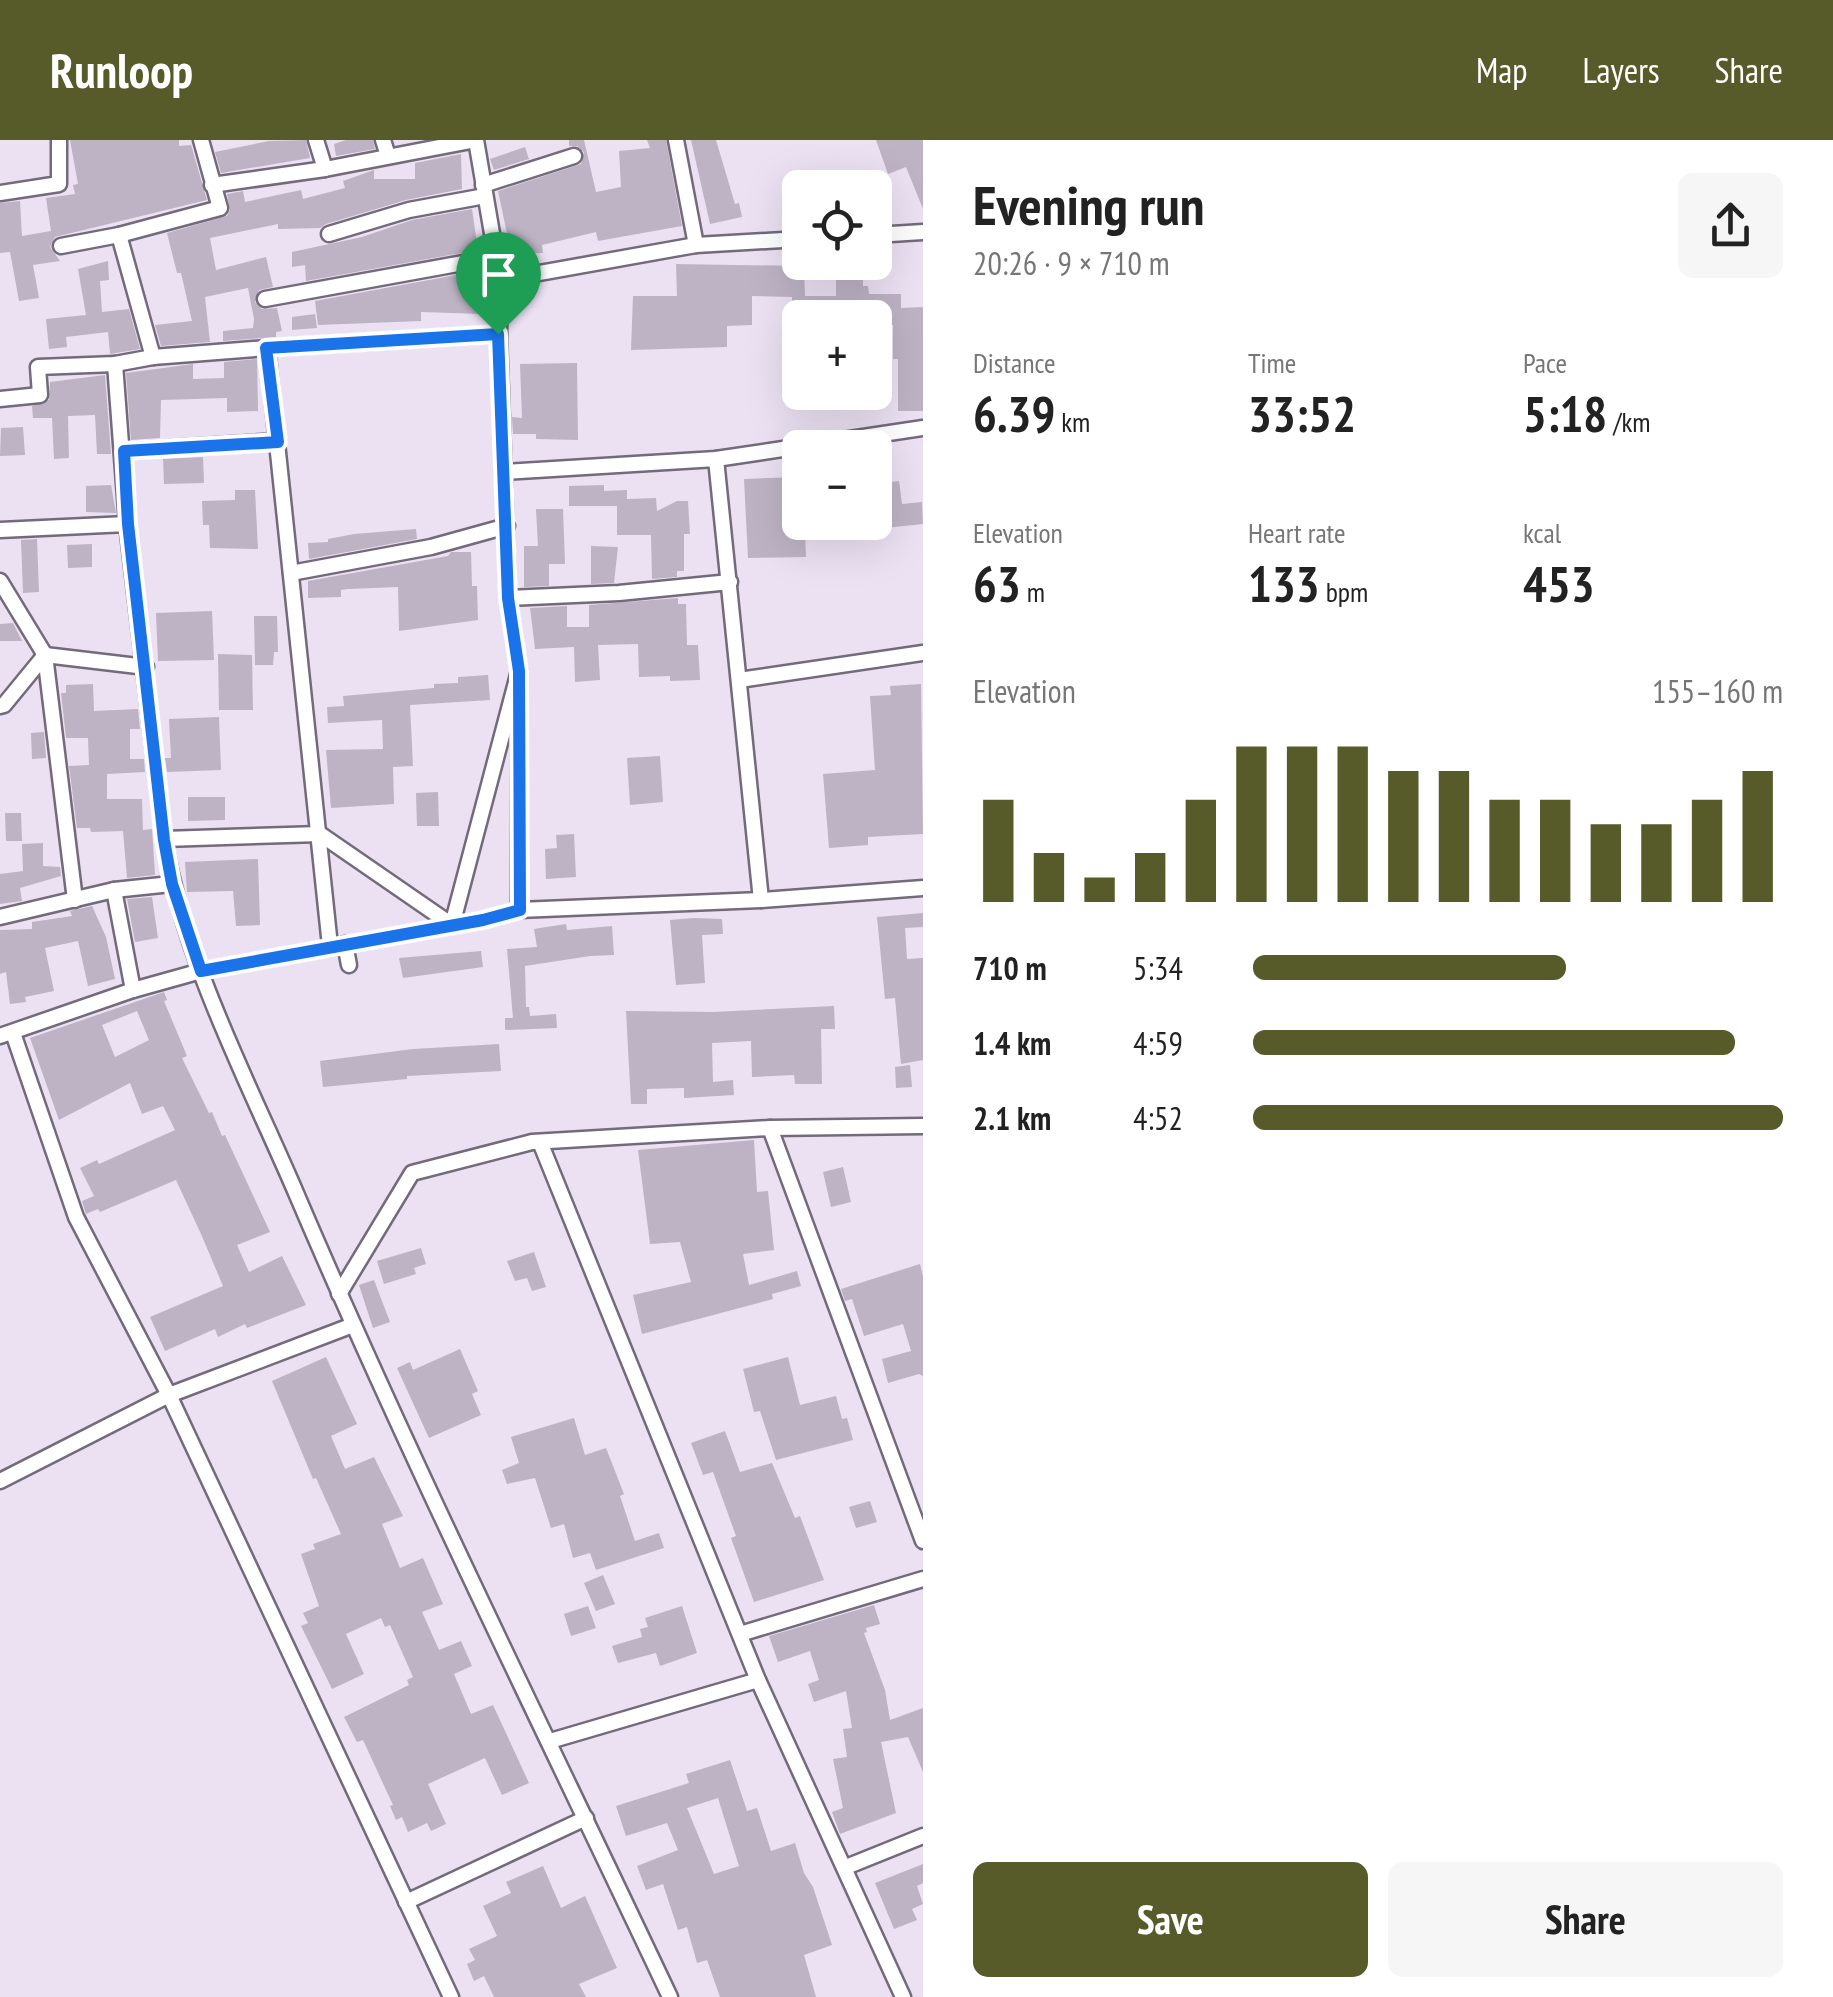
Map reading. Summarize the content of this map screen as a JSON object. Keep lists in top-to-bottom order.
{
  "page": {
    "header": "Runloop",
    "nav": ["Map", "Layers", "Share"],
    "heading": ["Evening run", "20:26 · 9 × 710 m"],
    "map_buttons": ["+", "−"],
    "stats": [
      ["Distance", "6.39 km"],
      ["Time", "33:52"],
      ["Pace", "5:18 /km"],
      ["Elevation", "63 m"],
      ["Heart rate", "133 bpm"],
      ["kcal", "453"]
    ],
    "chart": ["Elevation", "155–160 m"],
    "list": [
      {
        "name": "710 m",
        "note": "5:34"
      },
      {
        "name": "1.4 km",
        "note": "4:59"
      },
      {
        "name": "2.1 km",
        "note": "4:52"
      }
    ],
    "buttons": ["Save", "Share"]
  }
}
